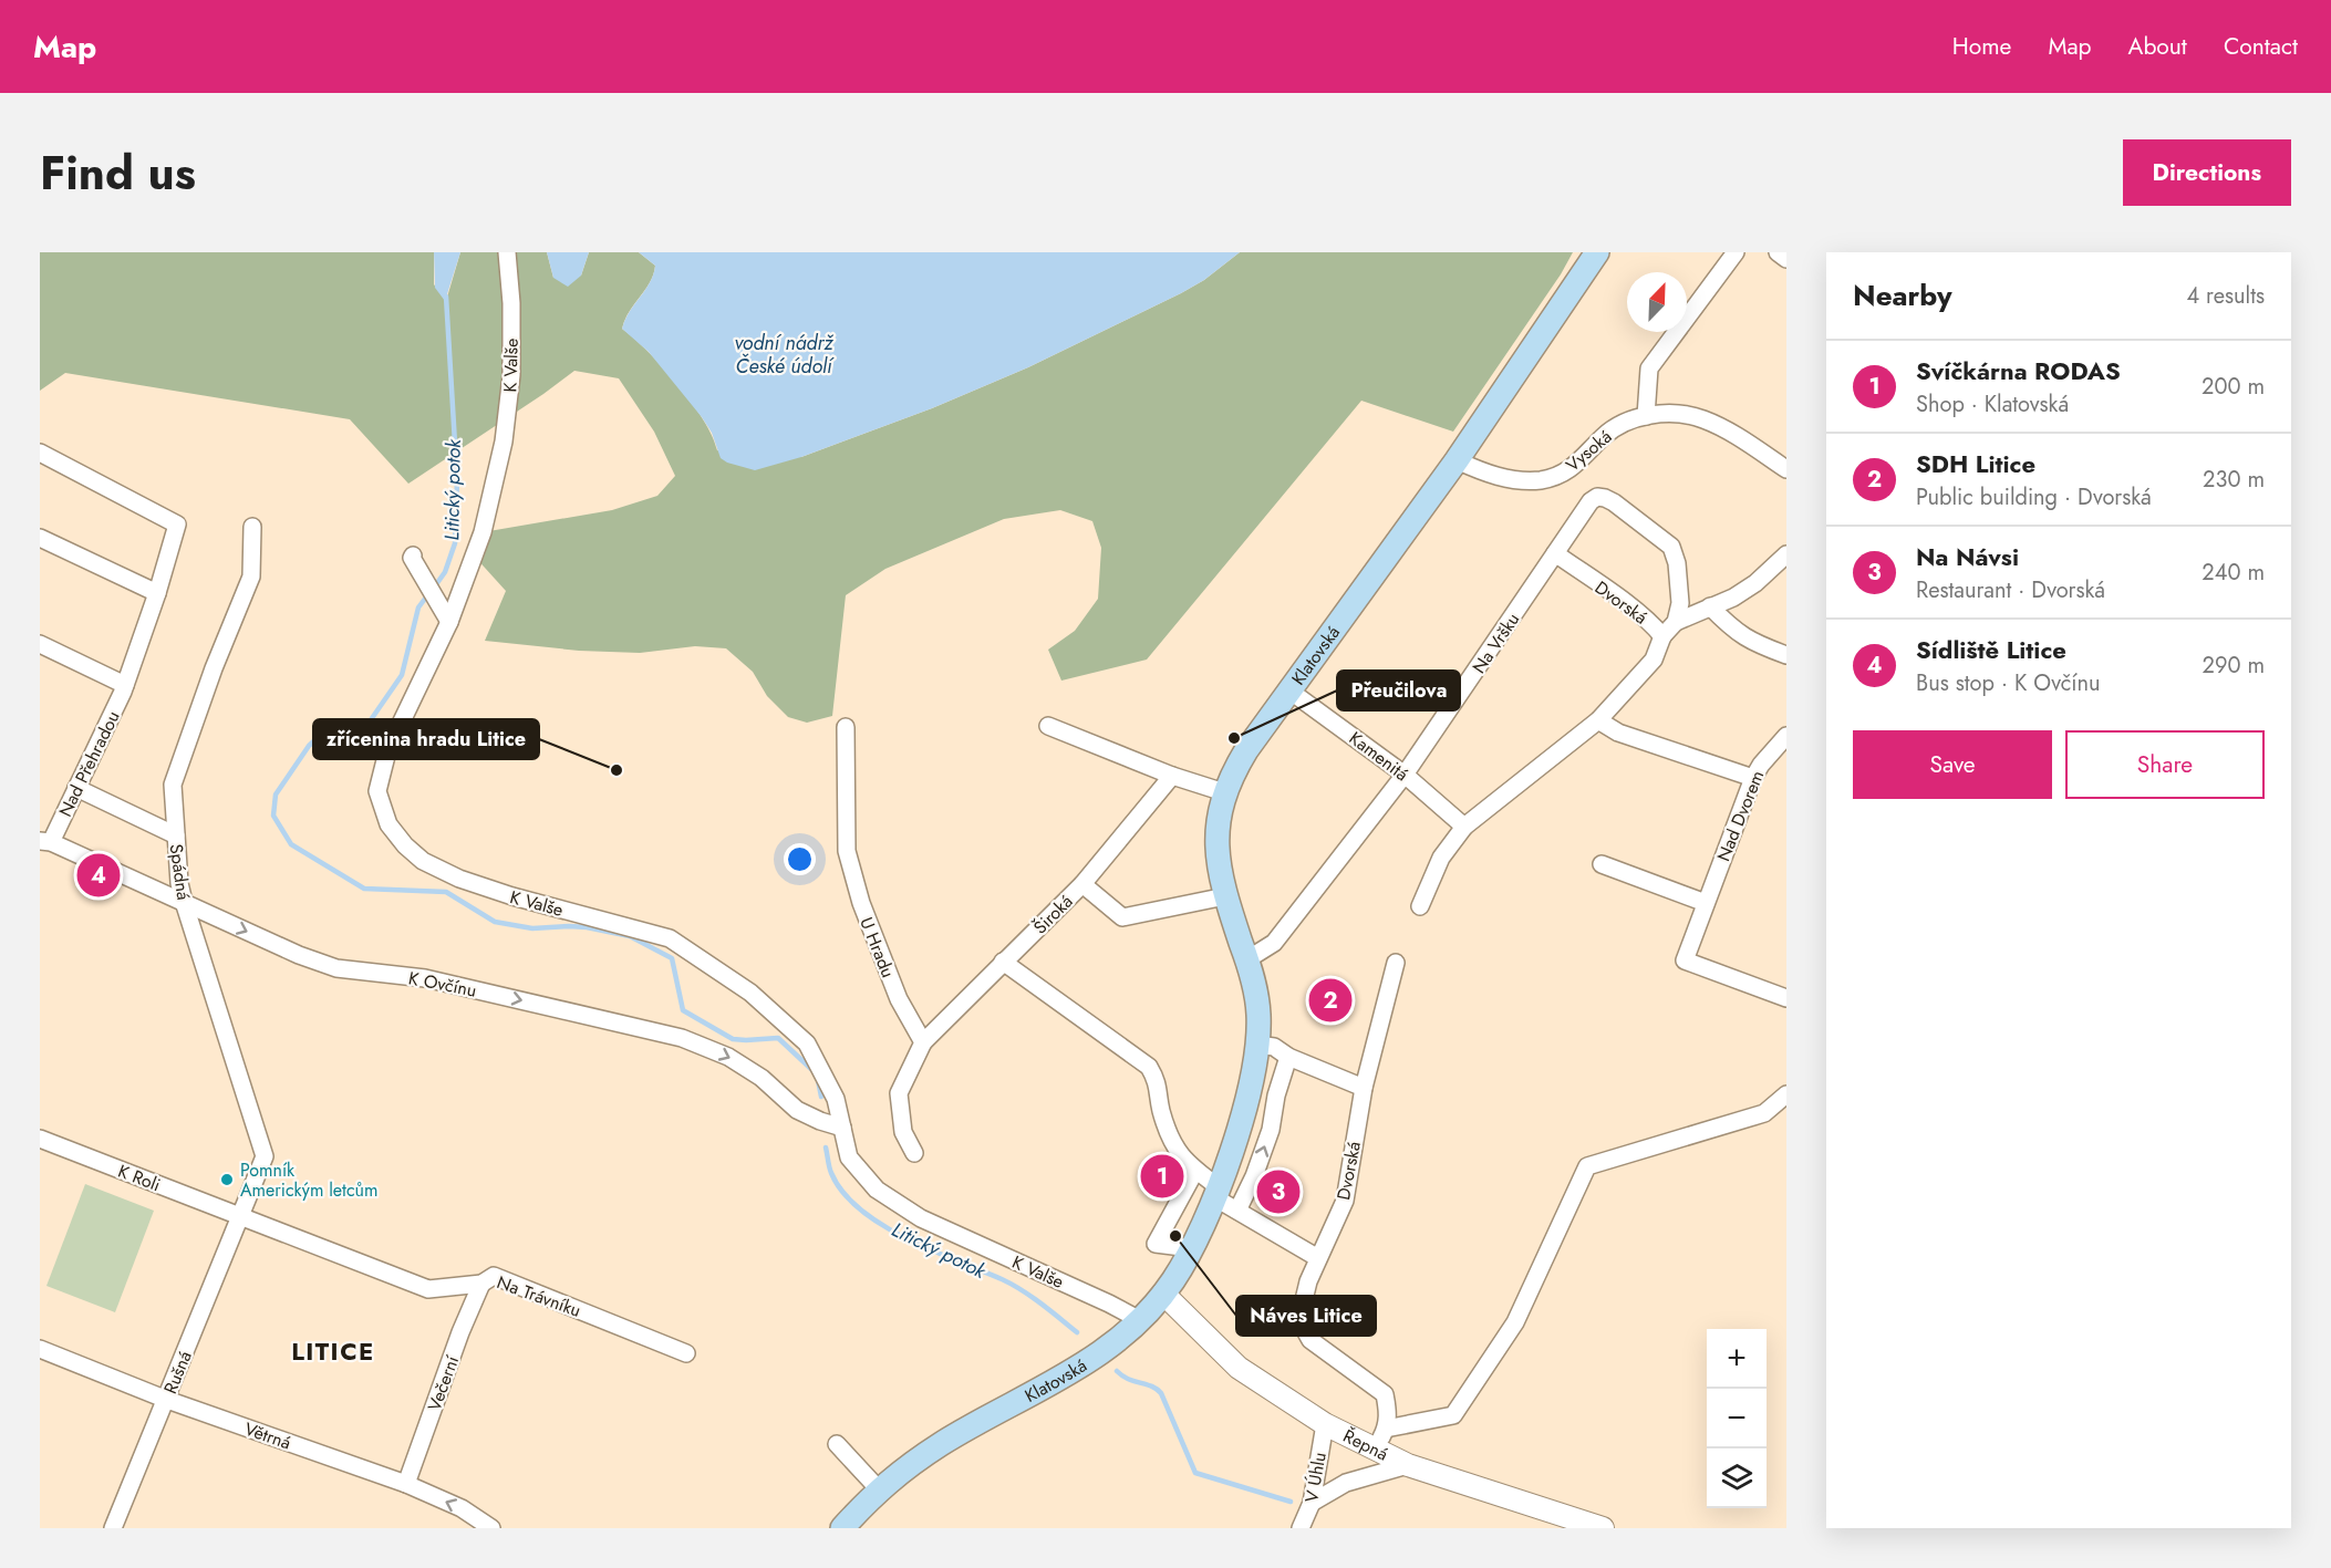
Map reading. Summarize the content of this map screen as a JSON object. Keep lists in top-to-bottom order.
{
  "streets": {
    "main road": ["Klatovská"],
    "street": [
      "K Valše",
      "Vysoká",
      "Dvorská",
      "Na Vršku",
      "Kamenitá",
      "Nad Přehradou",
      "Nad Dvorem",
      "Spádná",
      "Široká",
      "U Hradu",
      "K Ovčínu",
      "K Roli",
      "Na Trávníku",
      "Rušná",
      "Večerní",
      "Větrná",
      "Řepná",
      "V Úhlu"
    ]
  },
  "crossings": [
    ["K Valše", "Klatovská"],
    ["K Valše", "K Ovčínu"],
    ["Vysoká", "Klatovská"],
    ["Dvorská", "Na Vršku"],
    ["Dvorská", "Kamenitá"],
    ["Na Vršku", "Klatovská"],
    ["Na Vršku", "Kamenitá"],
    ["Klatovská", "Kamenitá"],
    ["Klatovská", "Řepná"],
    ["Nad Přehradou", "K Ovčínu"],
    ["Spádná", "K Ovčínu"],
    ["Spádná", "K Roli"],
    ["Spádná", "Na Trávníku"],
    ["Spádná", "Rušná"],
    ["Široká", "U Hradu"],
    ["K Roli", "Na Trávníku"],
    ["K Roli", "Rušná"],
    ["Na Trávníku", "Rušná"],
    ["Na Trávníku", "Večerní"],
    ["Rušná", "Větrná"],
    ["Večerní", "Větrná"],
    ["Řepná", "V Úhlu"]
  ],
  "one_way": ["K Ovčínu"],
  "districts": ["LITICE"],
  "water": ["vodní nádrž České údolí", "Litický potok"],
  "places": [
    "Přeučilova",
    "zřícenina hradu Litice",
    "Pomník Americkým letcům",
    "Náves Litice"
  ],
  "north": "top right",
  "page": {
    "header": "Map",
    "nav": [
      "Home",
      "Map",
      "About",
      "Contact"
    ],
    "title": "Find us",
    "buttons": [
      "Directions",
      ["Save", "Share"]
    ],
    "heading": ["Nearby", "4 results"],
    "list": [
      {
        "mark": "1",
        "name": "Svíčkárna RODAS",
        "note": "Shop · Klatovská",
        "value": "200 m"
      },
      {
        "mark": "2",
        "name": "SDH Litice",
        "note": "Public building · Dvorská",
        "value": "230 m"
      },
      {
        "mark": "3",
        "name": "Na Návsi",
        "note": "Restaurant · Dvorská",
        "value": "240 m"
      },
      {
        "mark": "4",
        "name": "Sídliště Litice",
        "note": "Bus stop · K Ovčínu",
        "value": "290 m"
      }
    ],
    "pins": [
      "4",
      "2",
      "1",
      "3"
    ],
    "map_buttons": ["+", "−"]
  }
}
